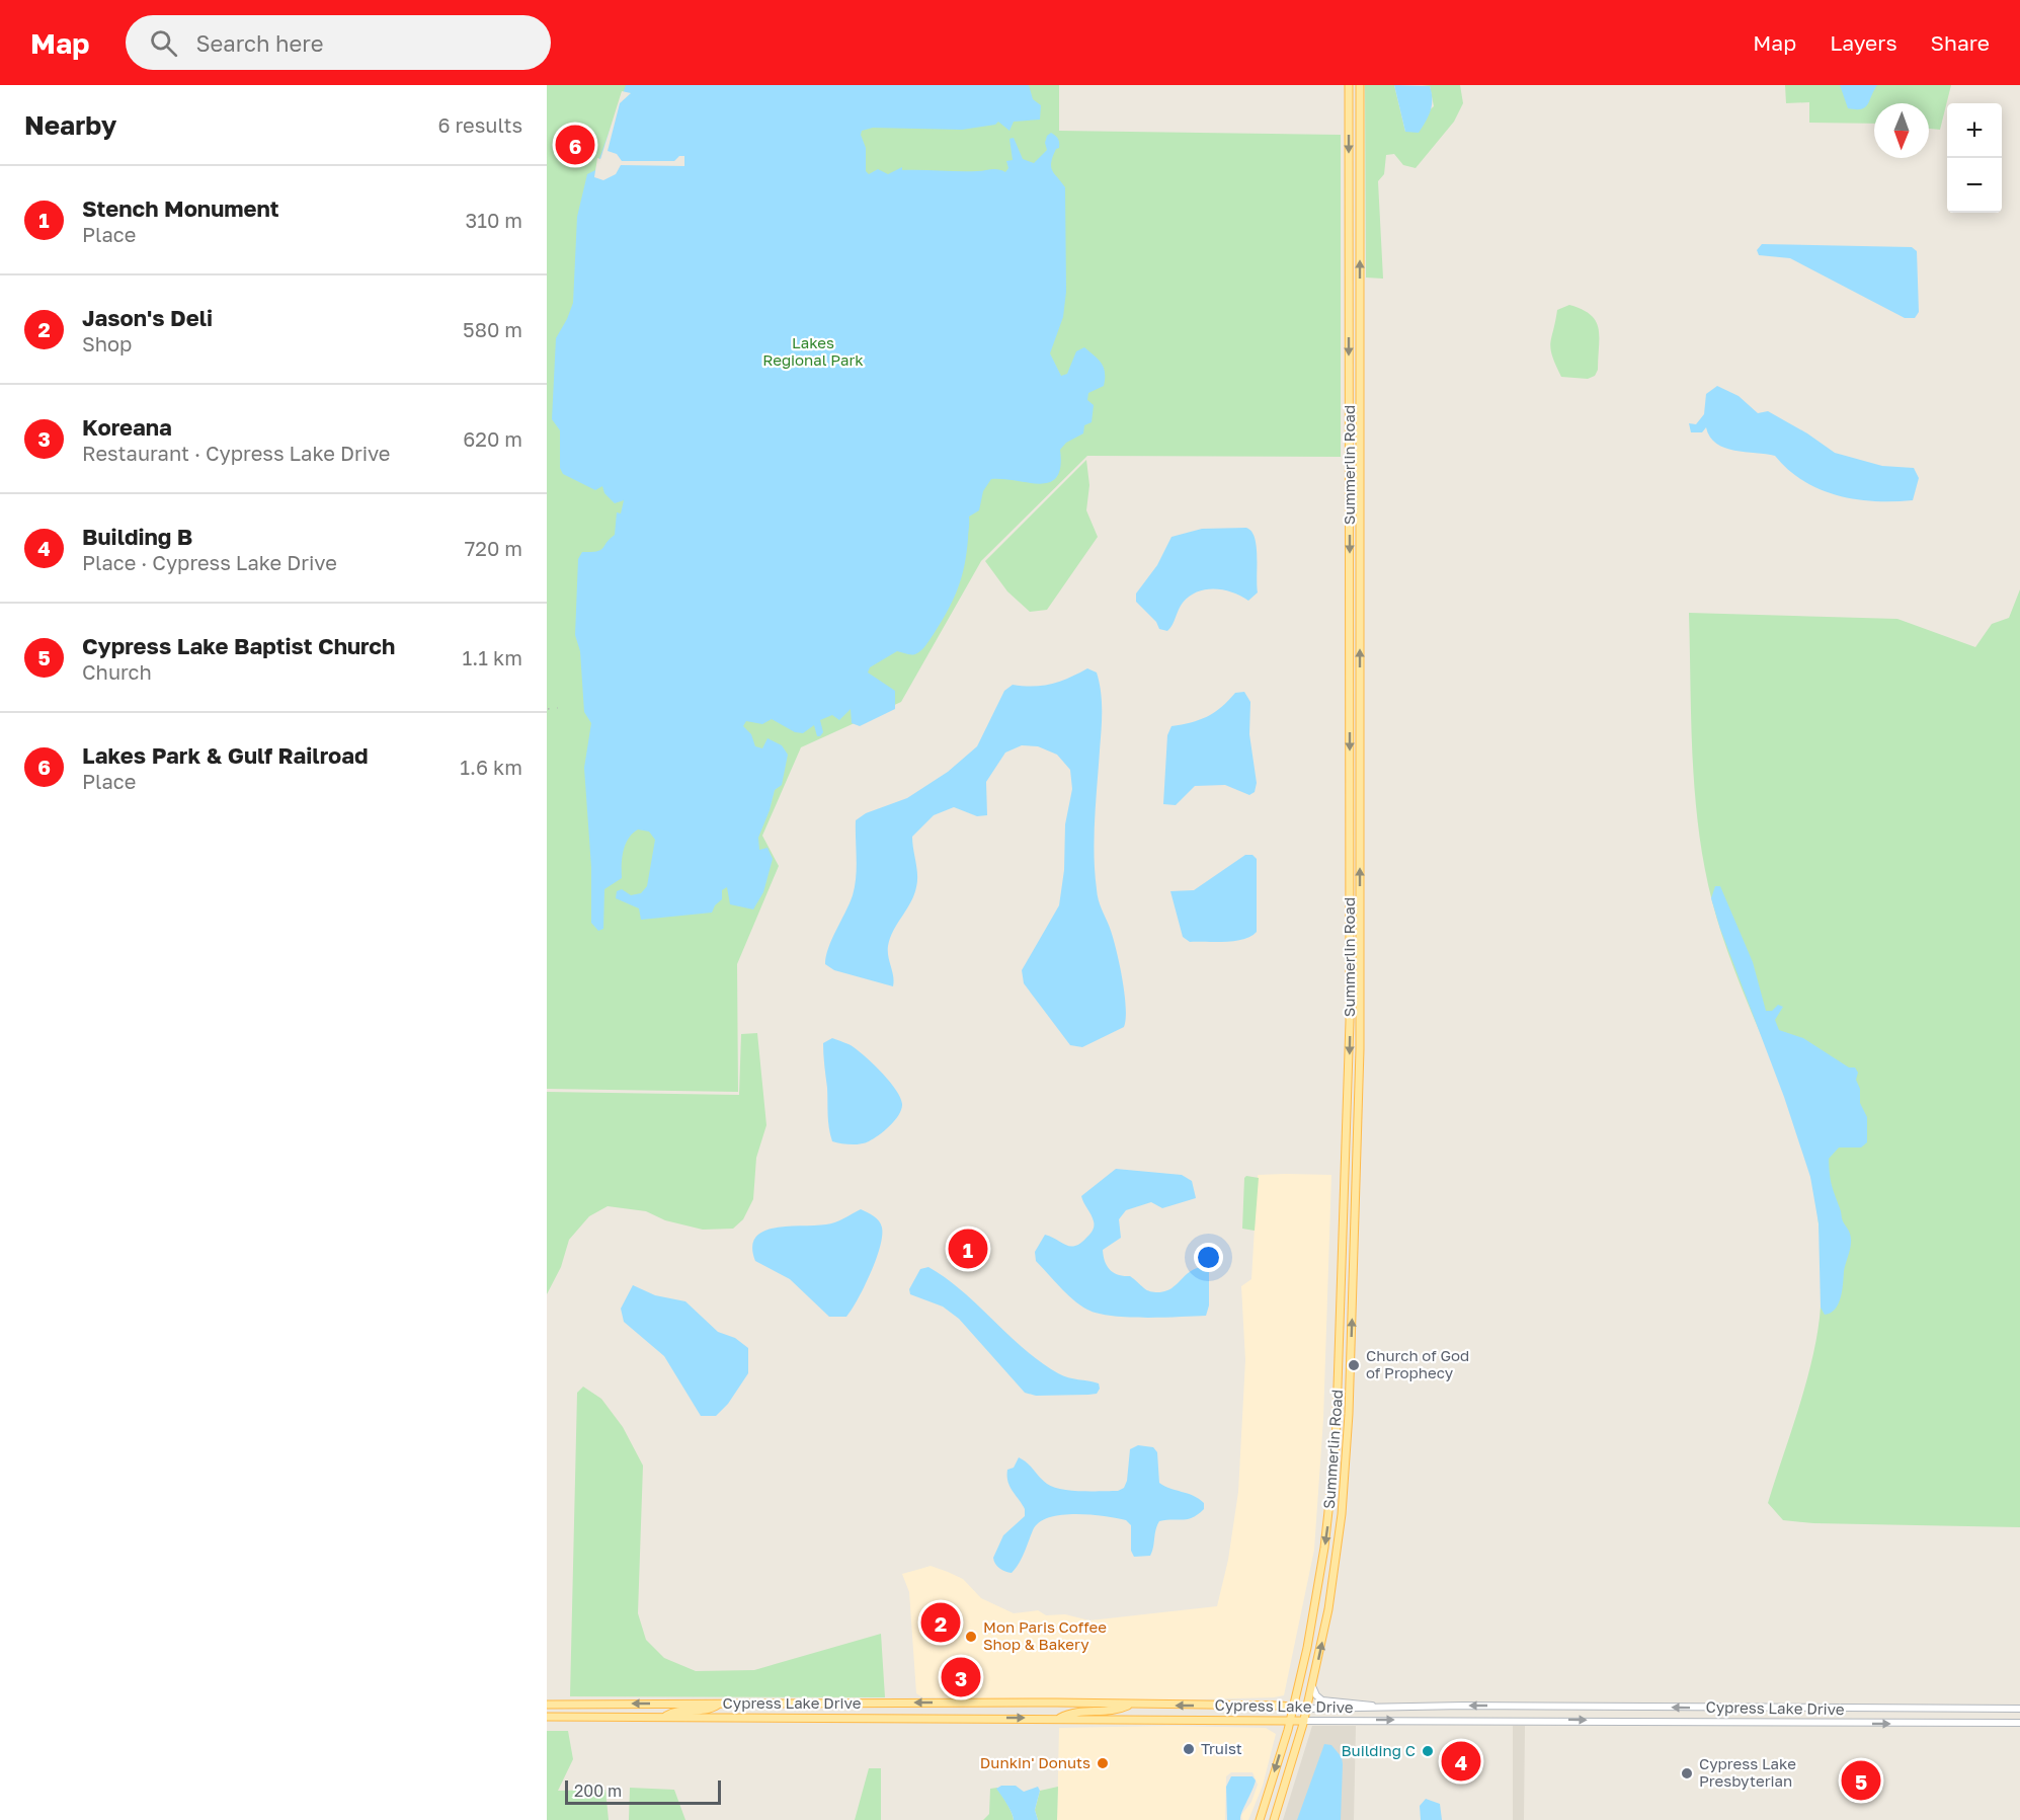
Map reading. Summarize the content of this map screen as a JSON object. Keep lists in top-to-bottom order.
{
  "streets": {
    "main road": ["Summerlin Road", "Cypress Lake Drive"]
  },
  "crossings": [
    ["Summerlin Road", "Cypress Lake Drive"]
  ],
  "parks": ["Lakes Regional Park"],
  "places": [
    "Church of God of Prophecy",
    "Mon Paris Coffee Shop & Bakery",
    "Truist",
    "Building C",
    "Dunkin' Donuts",
    "Cypress Lake Presbyterian"
  ],
  "scale_bar": "200 m",
  "north": "bottom",
  "page": {
    "header": "Map",
    "search": "Search here",
    "nav": ["Map", "Layers", "Share"],
    "heading": ["Nearby", "6 results"],
    "map_buttons": ["+", "−"],
    "pins": [
      "6",
      "1",
      "2",
      "3",
      "4",
      "5"
    ],
    "list": [
      {
        "mark": "1",
        "name": "Stench Monument",
        "note": "Place",
        "value": "310 m"
      },
      {
        "mark": "2",
        "name": "Jason's Deli",
        "note": "Shop",
        "value": "580 m"
      },
      {
        "mark": "3",
        "name": "Koreana",
        "note": "Restaurant · Cypress Lake Drive",
        "value": "620 m"
      },
      {
        "mark": "4",
        "name": "Building B",
        "note": "Place · Cypress Lake Drive",
        "value": "720 m"
      },
      {
        "mark": "5",
        "name": "Cypress Lake Baptist Church",
        "note": "Church",
        "value": "1.1 km"
      },
      {
        "mark": "6",
        "name": "Lakes Park & Gulf Railroad",
        "note": "Place",
        "value": "1.6 km"
      }
    ],
    "scale": "200 m"
  }
}
